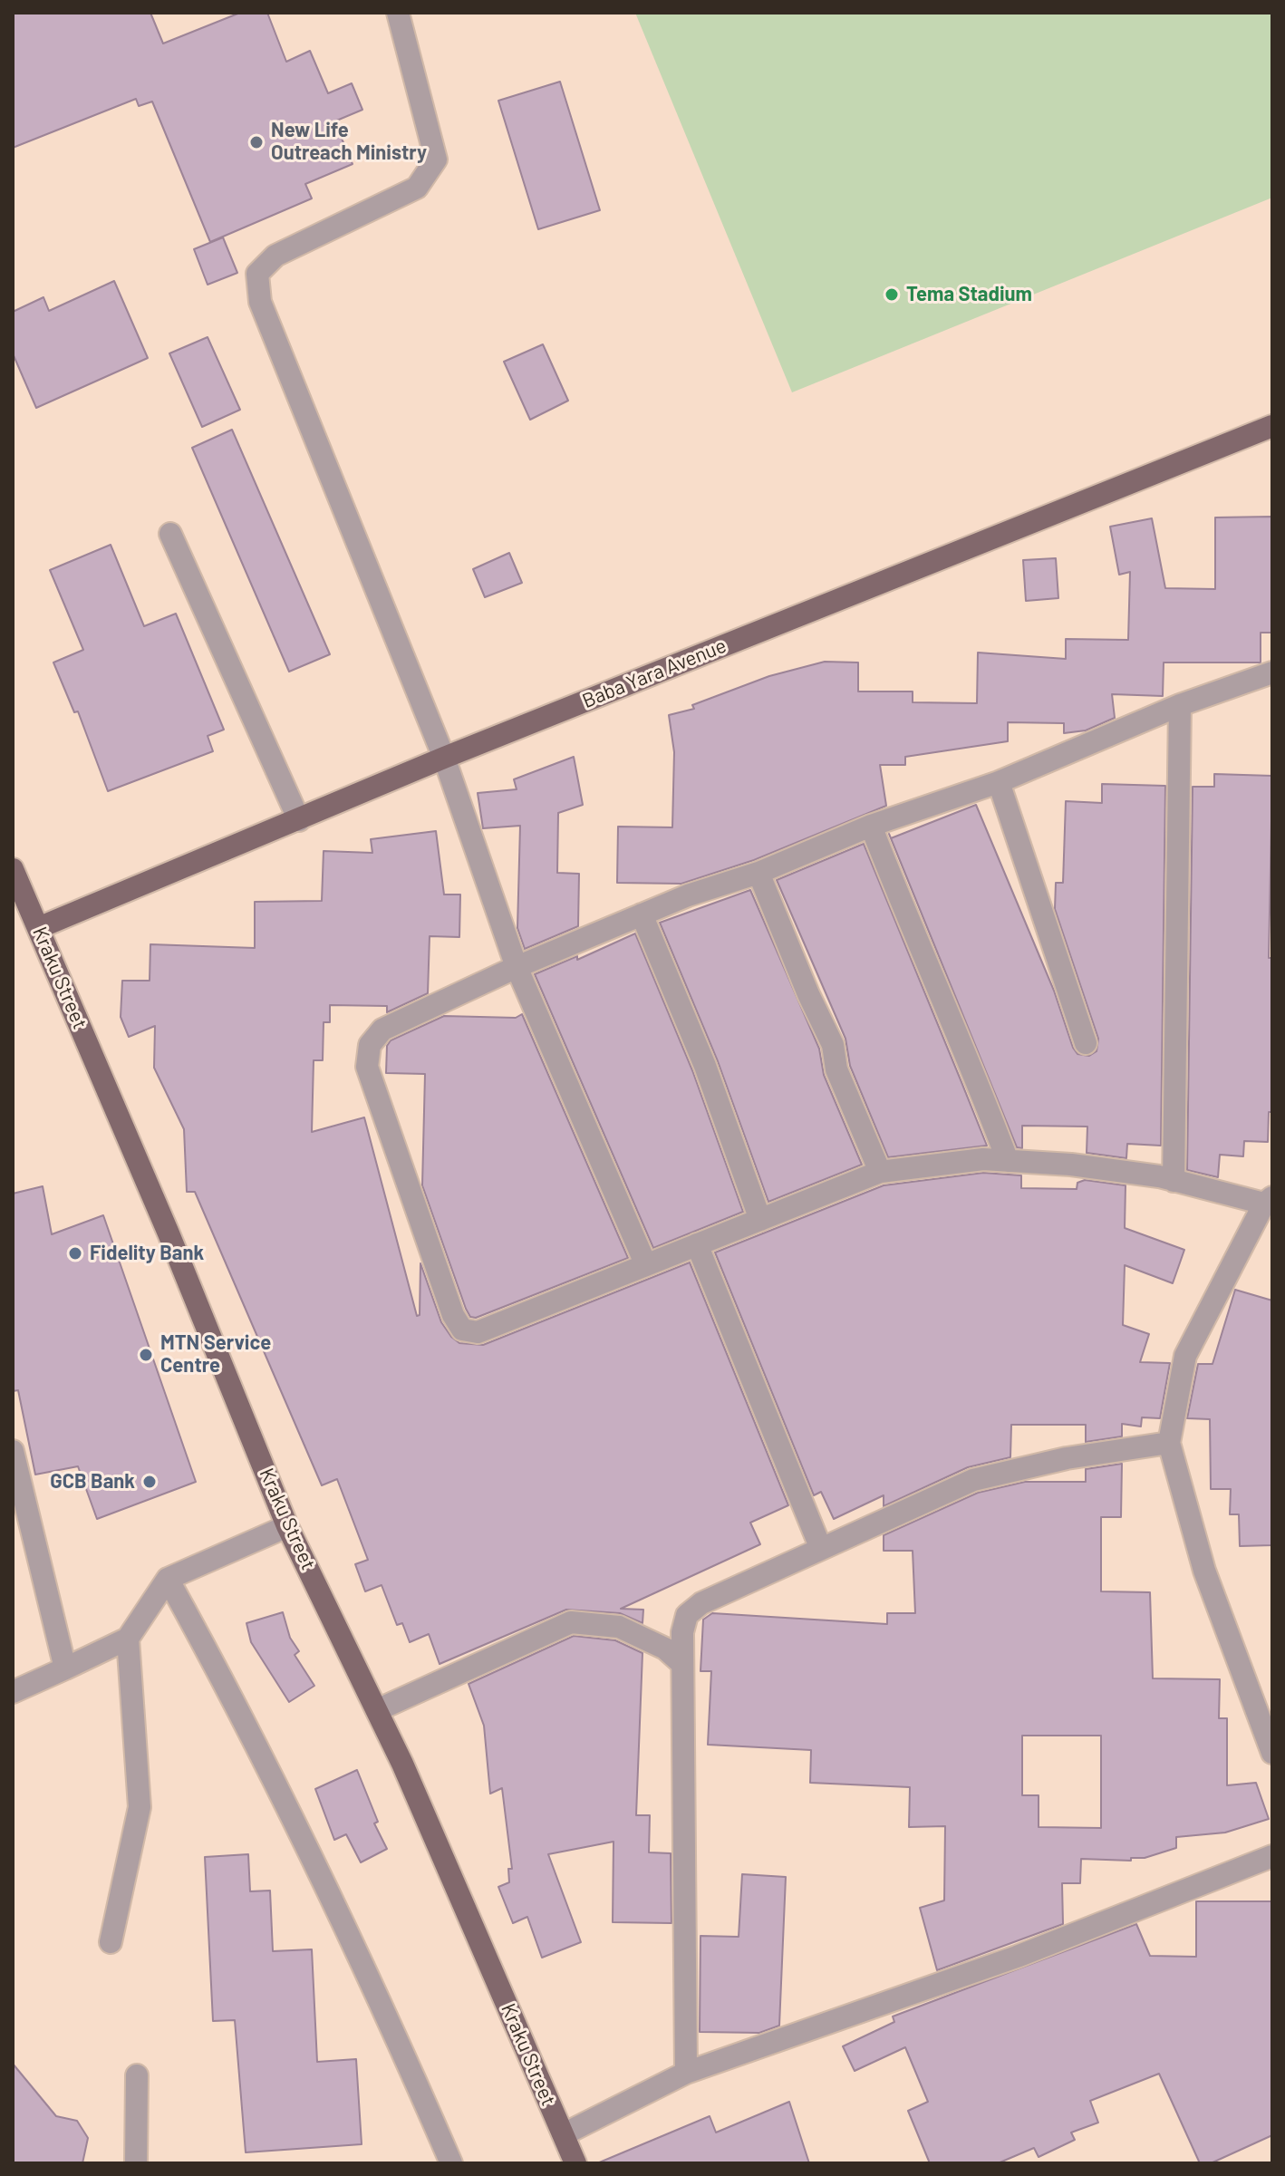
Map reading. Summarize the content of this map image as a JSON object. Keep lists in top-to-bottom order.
{
  "streets": {
    "main road": ["Baba Yara Avenue", "Kraku Street"]
  },
  "crossings": [
    ["Baba Yara Avenue", "Kraku Street"]
  ],
  "places": [
    "New Life Outreach Ministry",
    "Tema Stadium",
    "Fidelity Bank",
    "MTN Service Centre",
    "GCB Bank"
  ]
}
